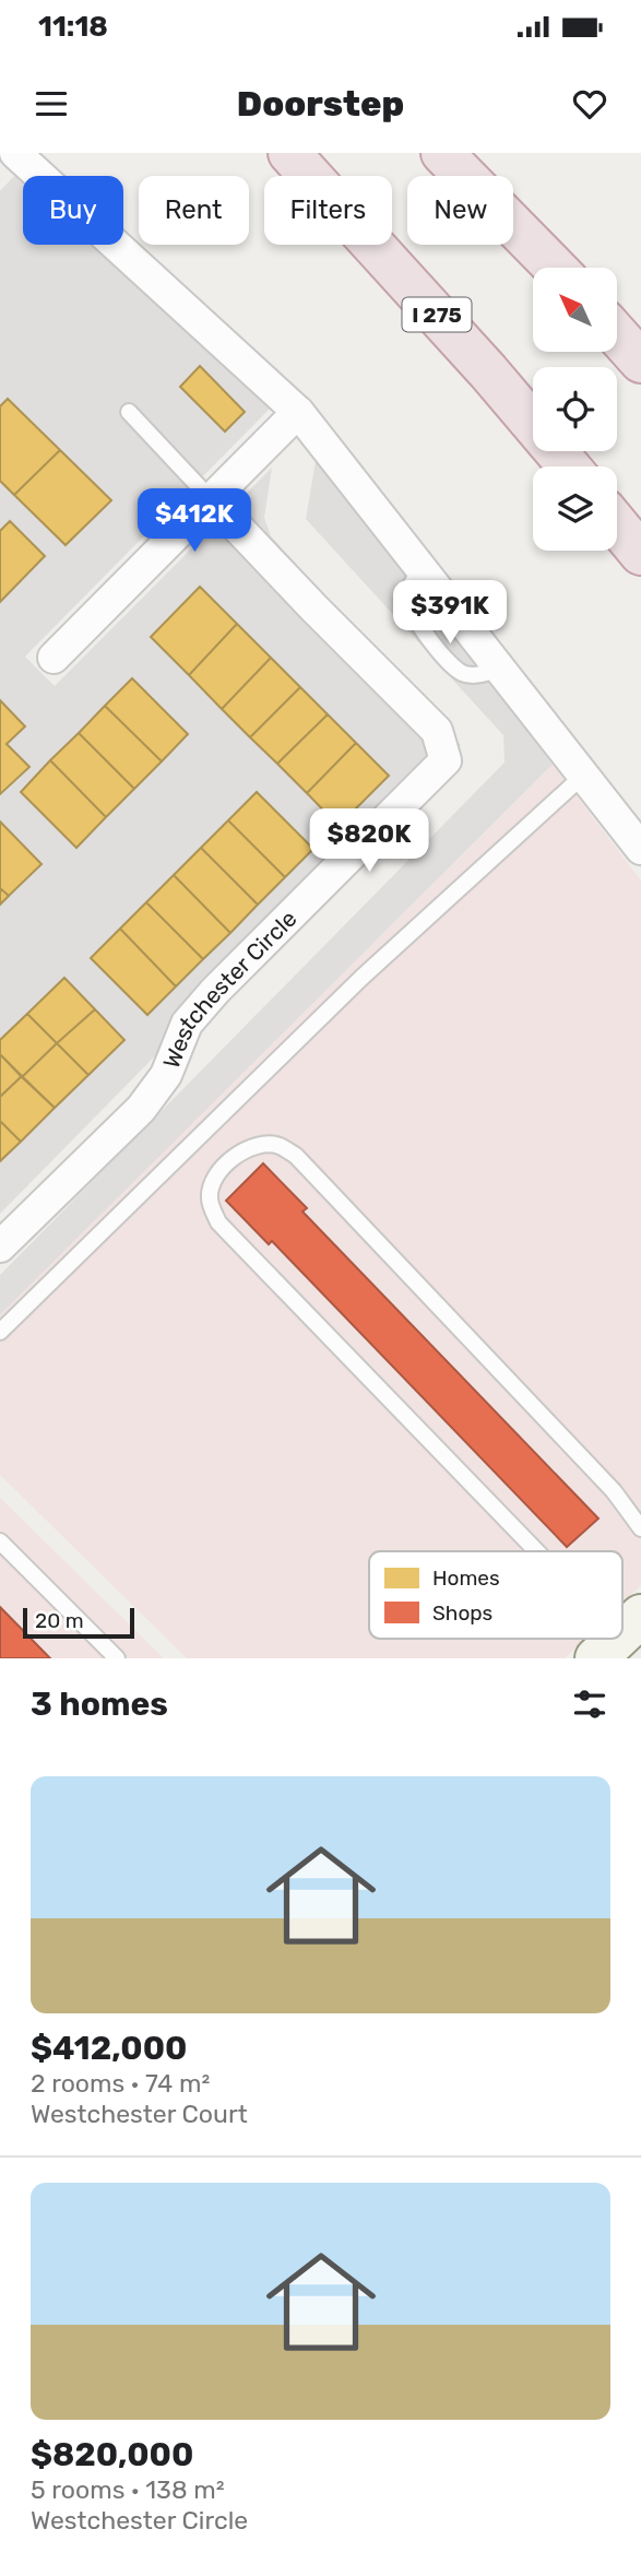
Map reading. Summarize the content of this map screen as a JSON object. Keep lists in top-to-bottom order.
{
  "streets": {
    "highway": ["I 275"],
    "street": ["Westchester Circle"]
  },
  "legend": ["Homes", "Shops"],
  "scale_bar": "20 m",
  "north": "top left",
  "page": {
    "status": "11:18",
    "header": "Doorstep",
    "chip": [
      "Buy",
      "Rent",
      "Filters",
      "New"
    ],
    "price": ["$412K", "$391K", "$820K"],
    "scale": "20 m",
    "heading": "3 homes",
    "list": [
      {
        "name": "$412,000",
        "note": "2 rooms · 74 m² · Westchester Court"
      },
      {
        "name": "$820,000",
        "note": "5 rooms · 138 m² · Westchester Circle"
      }
    ]
  }
}
